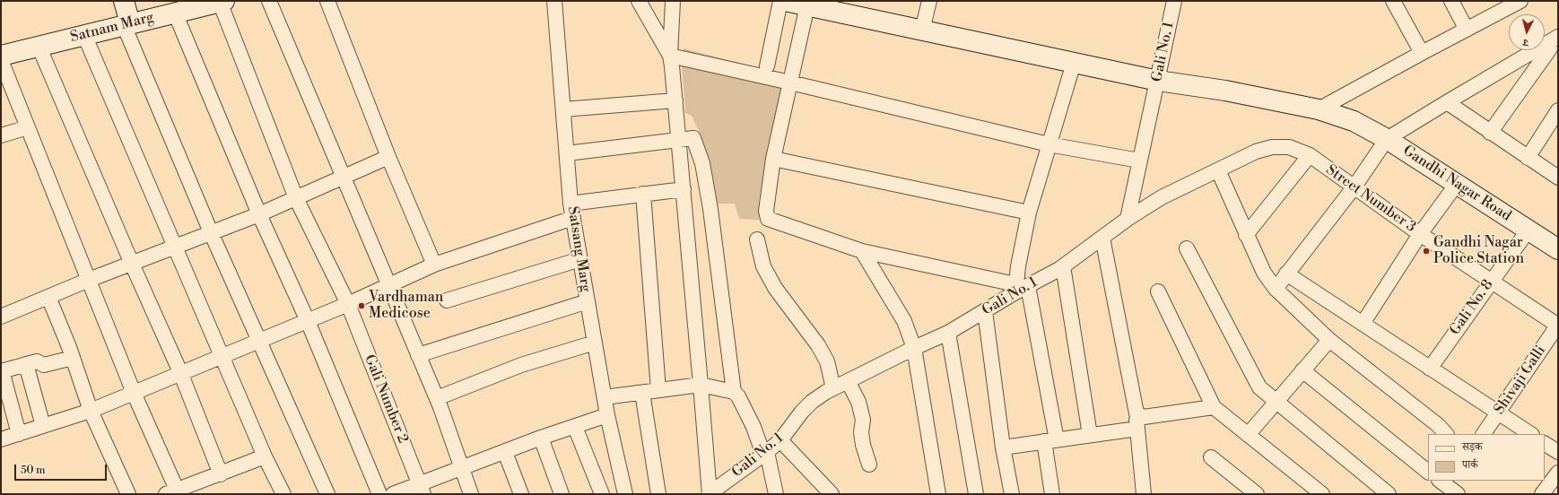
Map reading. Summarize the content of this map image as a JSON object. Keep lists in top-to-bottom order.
{
  "streets": {
    "street": [
      "Satnam Marg",
      "Gali No. 1",
      "Gandhi Nagar Road",
      "Street Number 3",
      "Satsang Marg",
      "Gali No. 8",
      "Shivaji Galli",
      "Gali Number 2"
    ]
  },
  "crossings": [
    ["Satnam Marg", "Gali Number 2"],
    ["Gali No. 1", "Gandhi Nagar Road"],
    ["Gandhi Nagar Road", "Gali No. 8"],
    ["Street Number 3", "Gali No. 8"],
    ["Street Number 3", "Shivaji Galli"]
  ],
  "places": ["Gandhi Nagar Police Station", "Vardhaman Medicose"],
  "legend": ["सड़क", "पार्क"],
  "scale_bar": "50 m",
  "north": "bottom"
}
